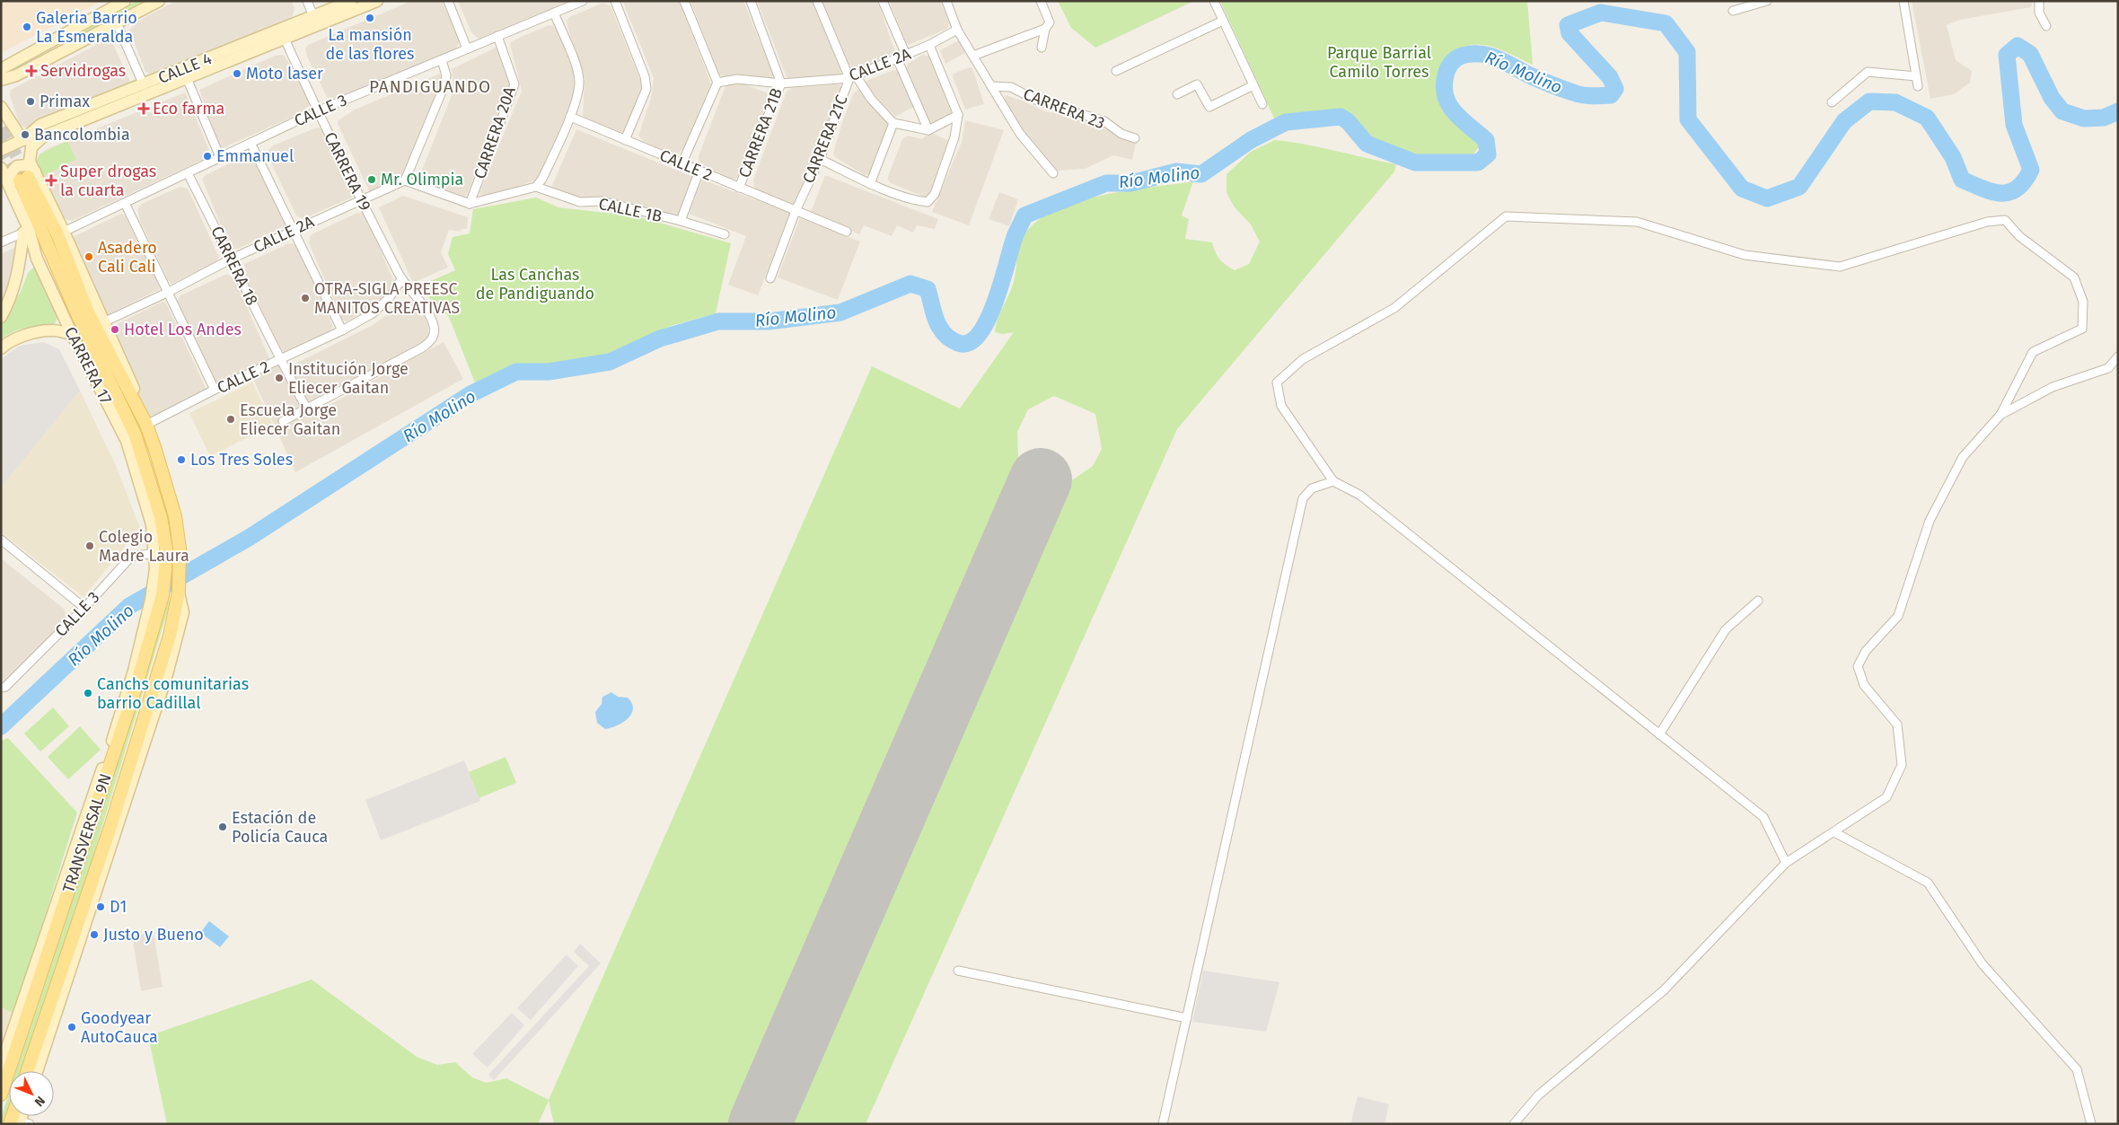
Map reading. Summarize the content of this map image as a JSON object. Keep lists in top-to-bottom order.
{
  "streets": {
    "main road": ["CALLE 4", "CARRERA 17", "TRANSVERSAL 9N"],
    "street": [
      "CALLE 2A",
      "CARRERA 23",
      "CALLE 3",
      "CARRERA 20A",
      "CARRERA 21B",
      "CARRERA 21C",
      "CALLE 2",
      "CARRERA 19",
      "CALLE 1B",
      "CARRERA 18"
    ]
  },
  "crossings": [
    ["CALLE 2A", "CARRERA 23"],
    ["CALLE 2A", "CARRERA 21B"],
    ["CALLE 2A", "CARRERA 21C"],
    ["CALLE 2A", "CARRERA 19"],
    ["CALLE 2A", "CARRERA 18"],
    ["CALLE 4", "CARRERA 19"],
    ["CALLE 3", "CARRERA 20A"],
    ["CALLE 3", "CARRERA 19"],
    ["CALLE 3", "CARRERA 18"],
    ["CALLE 3", "CARRERA 17"],
    ["CARRERA 21B", "CALLE 2"],
    ["CARRERA 21C", "CALLE 2"],
    ["CALLE 2", "CARRERA 19"],
    ["CALLE 2", "CARRERA 18"],
    ["CALLE 2", "CARRERA 17"],
    ["CARRERA 19", "CARRERA 18"],
    ["CARRERA 17", "TRANSVERSAL 9N"]
  ],
  "districts": ["PANDIGUANDO"],
  "water": ["Río Molino"],
  "parks": ["Parque Barrial Camilo Torres", "Las Canchas de Pandiguando"],
  "places": {
    "other": [
      "La mansión de las flores",
      "Galeria Barrio La Esmeralda",
      "Moto laser",
      "Primax",
      "Bancolombia",
      "Emmanuel",
      "Mr. Olimpia",
      "Asadero Cali Cali",
      "OTRA-SIGLA PREESC MANITOS CREATIVAS",
      "Hotel Los Andes",
      "Institución Jorge Eliecer Gaitan",
      "Escuela Jorge Eliecer Gaitan",
      "Los Tres Soles",
      "Colegio Madre Laura",
      "Canchs comunitarias barrio Cadillal",
      "Estación de Policía Cauca",
      "D1",
      "Justo y Bueno",
      "Goodyear AutoCauca"
    ],
    "health": ["Servidrogas", "Eco farma", "Super drogas la cuarta"]
  },
  "north": "bottom right"
}
